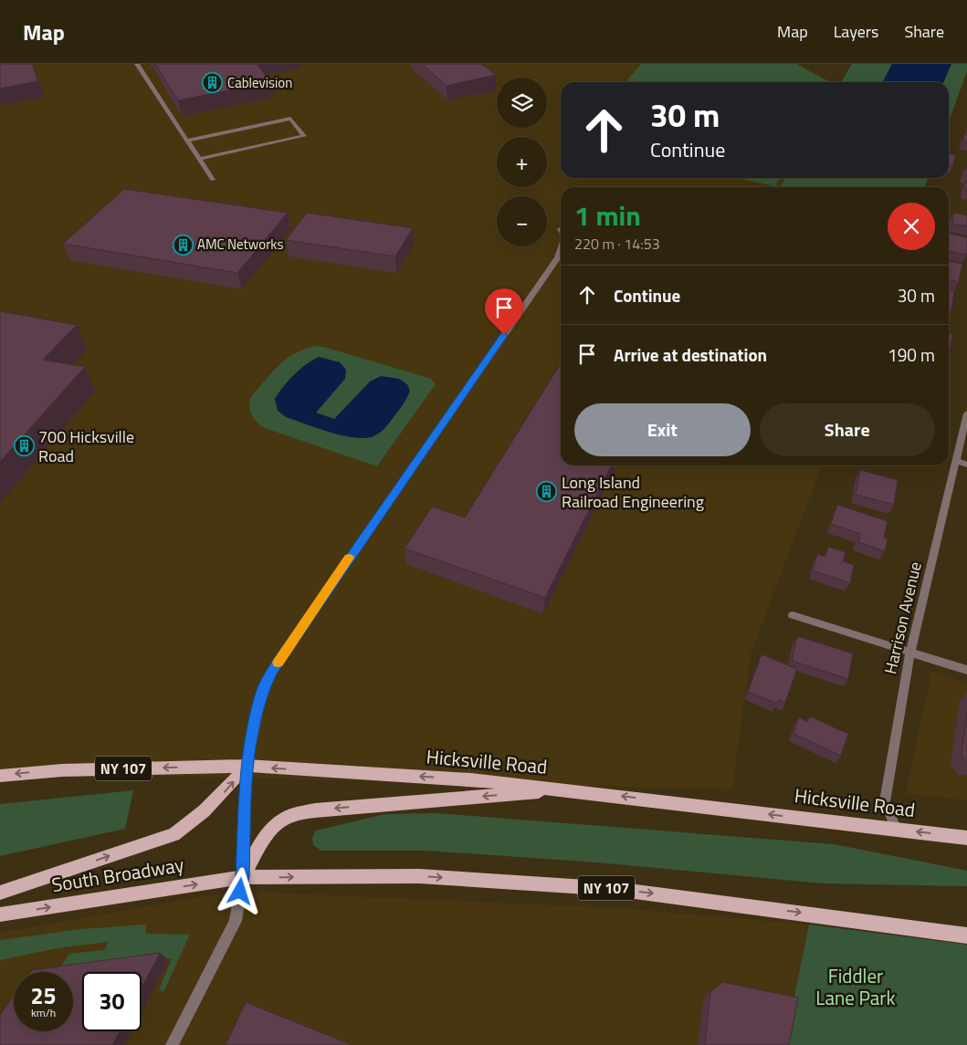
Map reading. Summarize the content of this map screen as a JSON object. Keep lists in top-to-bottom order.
{
  "streets": {
    "main road": ["Hicksville Road", "NY 107", "South Broadway"],
    "street": ["Harrison Avenue"]
  },
  "crossings": [
    ["Harrison Avenue", "Hicksville Road"],
    ["NY 107", "South Broadway"]
  ],
  "parks": ["Fiddler Lane Park"],
  "places": {
    "building": [
      "Cablevision",
      "AMC Networks",
      "700 Hicksville Road",
      "Long Island Railroad Engineering"
    ]
  },
  "page": {
    "header": "Map",
    "nav": ["Map", "Layers", "Share"],
    "map_buttons": ["+", "−"],
    "turn": ["30 m", "Continue"],
    "heading": ["1 min", "220 m · 14:53"],
    "list": [
      {
        "name": "Continue",
        "value": "30 m"
      },
      {
        "name": "Arrive at destination",
        "value": "190 m"
      }
    ],
    "buttons": ["Exit", "Share"],
    "speed": "25 km/h",
    "limit": "30"
  }
}
